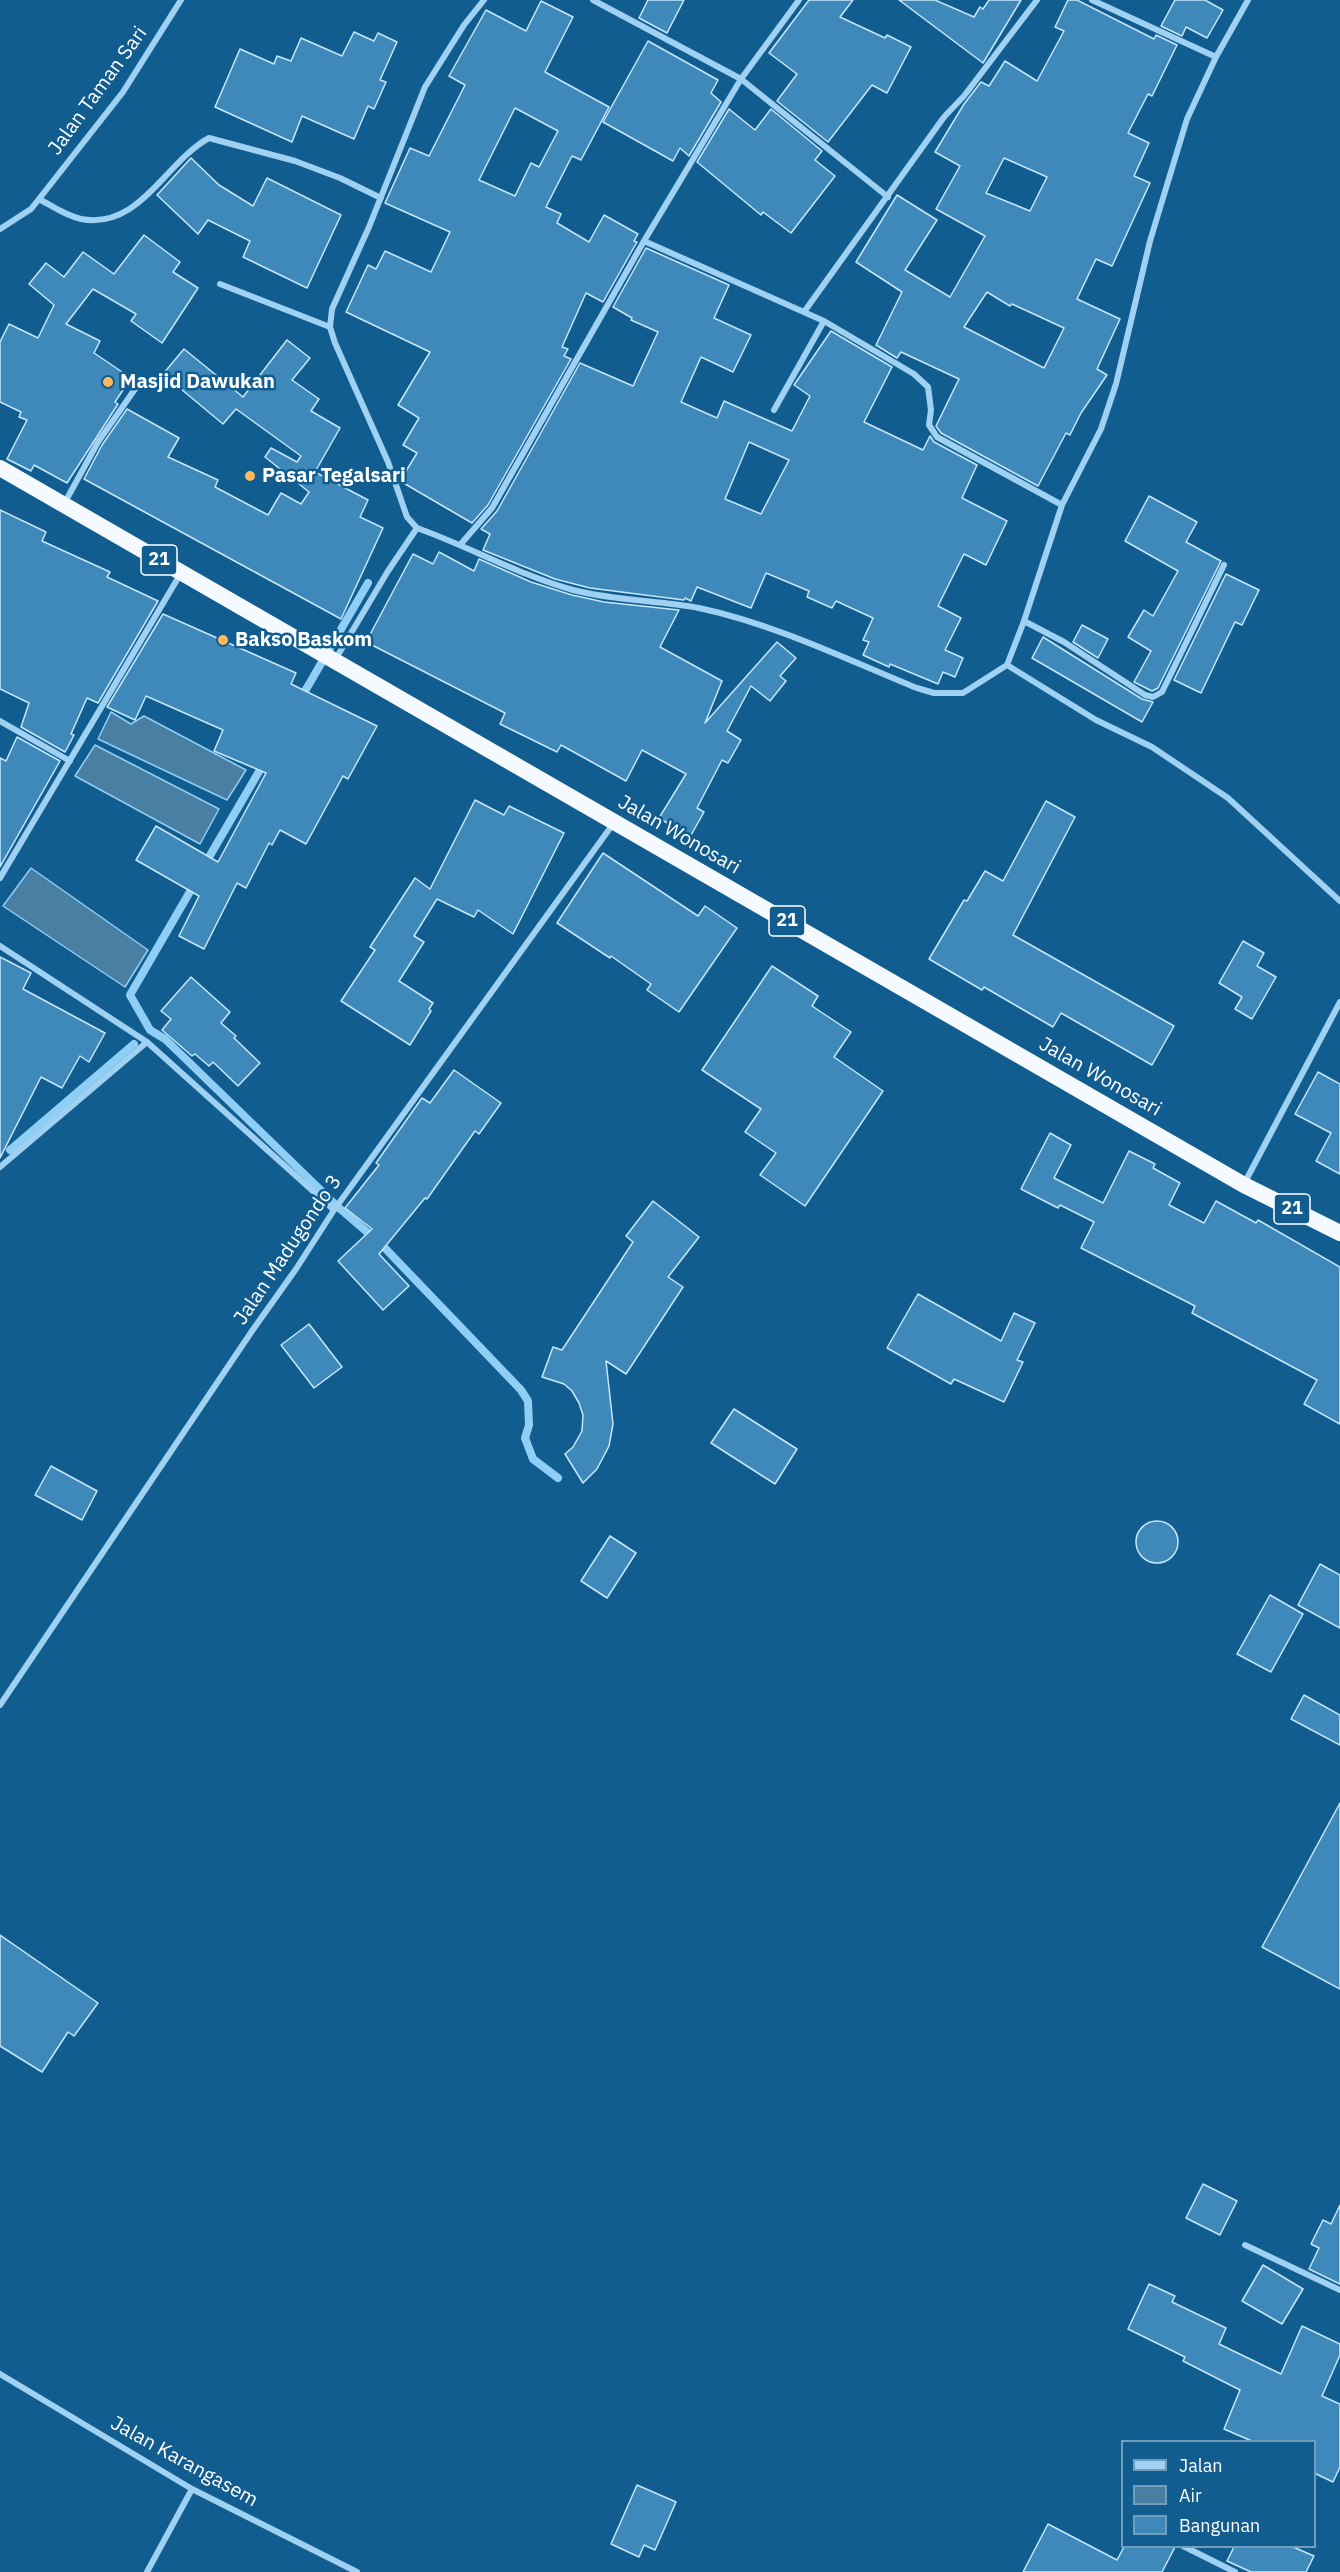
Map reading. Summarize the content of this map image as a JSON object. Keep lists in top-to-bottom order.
{
  "streets": {
    "highway": ["21", "Jalan Wonosari"],
    "street": ["Jalan Taman Sari", "Jalan Madugondo 3", "Jalan Karangasem"]
  },
  "crossings": [
    ["Jalan Wonosari", "Jalan Madugondo 3"]
  ],
  "places": ["Masjid Dawukan", "Pasar Tegalsari", "Bakso Baskom"],
  "legend": ["Jalan", "Air", "Bangunan"]
}
